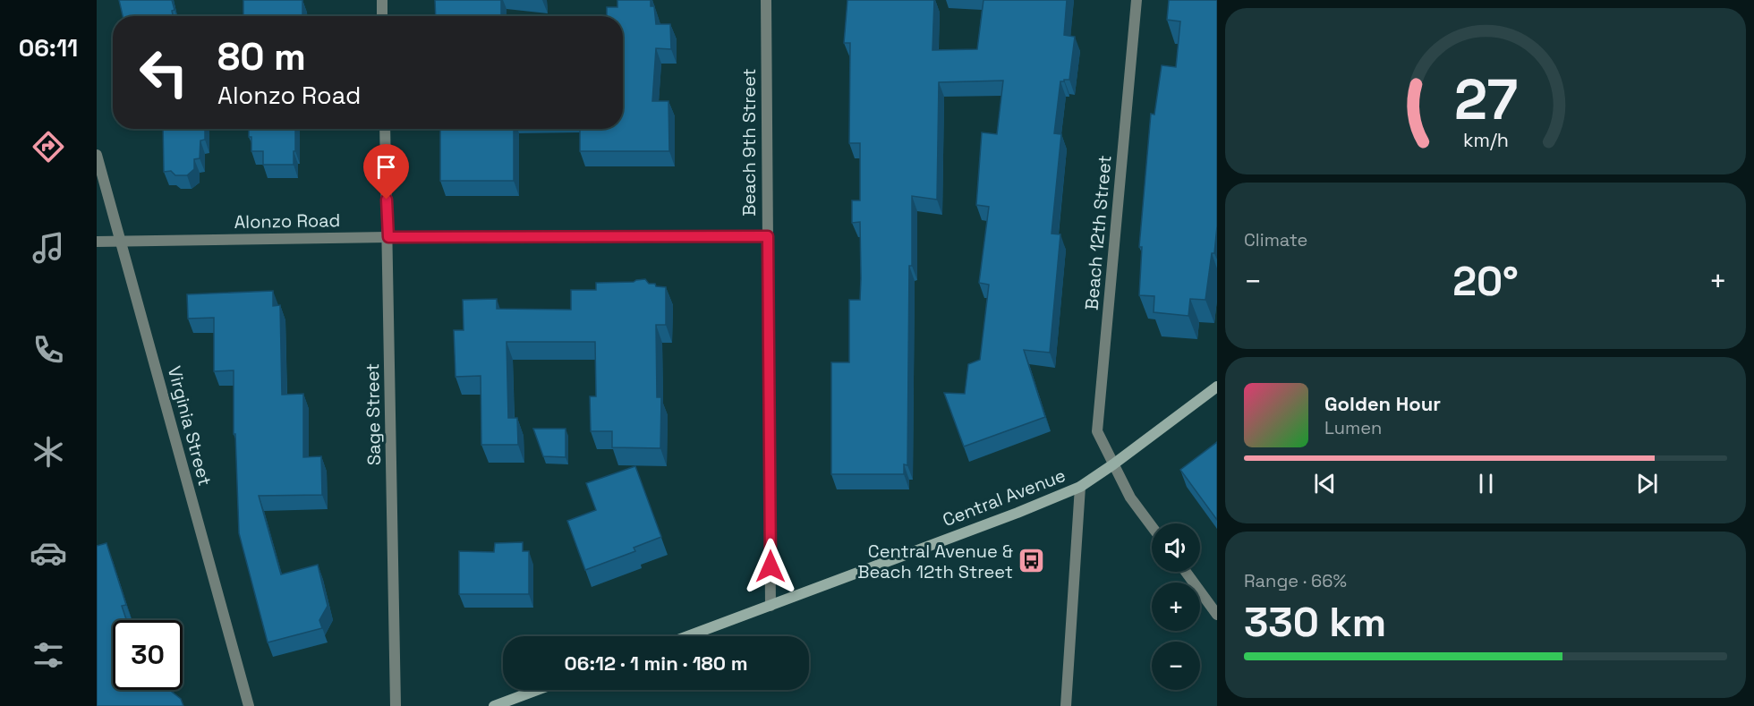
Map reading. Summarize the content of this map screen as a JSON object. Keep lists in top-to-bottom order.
{
  "streets": {
    "street": [
      "Beach 9th Street",
      "Alonzo Road",
      "Beach 12th Street",
      "Sage Street",
      "Virginia Street",
      "Central Avenue"
    ]
  },
  "crossings": [
    ["Beach 9th Street", "Alonzo Road"],
    ["Beach 9th Street", "Central Avenue"],
    ["Alonzo Road", "Sage Street"],
    ["Alonzo Road", "Virginia Street"],
    ["Beach 12th Street", "Central Avenue"]
  ],
  "places": {
    "bus stop": ["Central Avenue & Beach 12th Street"]
  },
  "page": {
    "tabs": "06:11",
    "turn": ["80 m", "Alonzo Road"],
    "tile": [
      "Climate",
      ["Range · 66%", "330 km"]
    ],
    "heat": ["−", "20°", "+"],
    "song": ["Golden Hour", "Lumen"],
    "map_buttons": ["+", "−"],
    "limit": "30",
    "trip": "06:12 · 1 min · 180 m",
    "gauge": ["27", "km/h"]
  }
}
